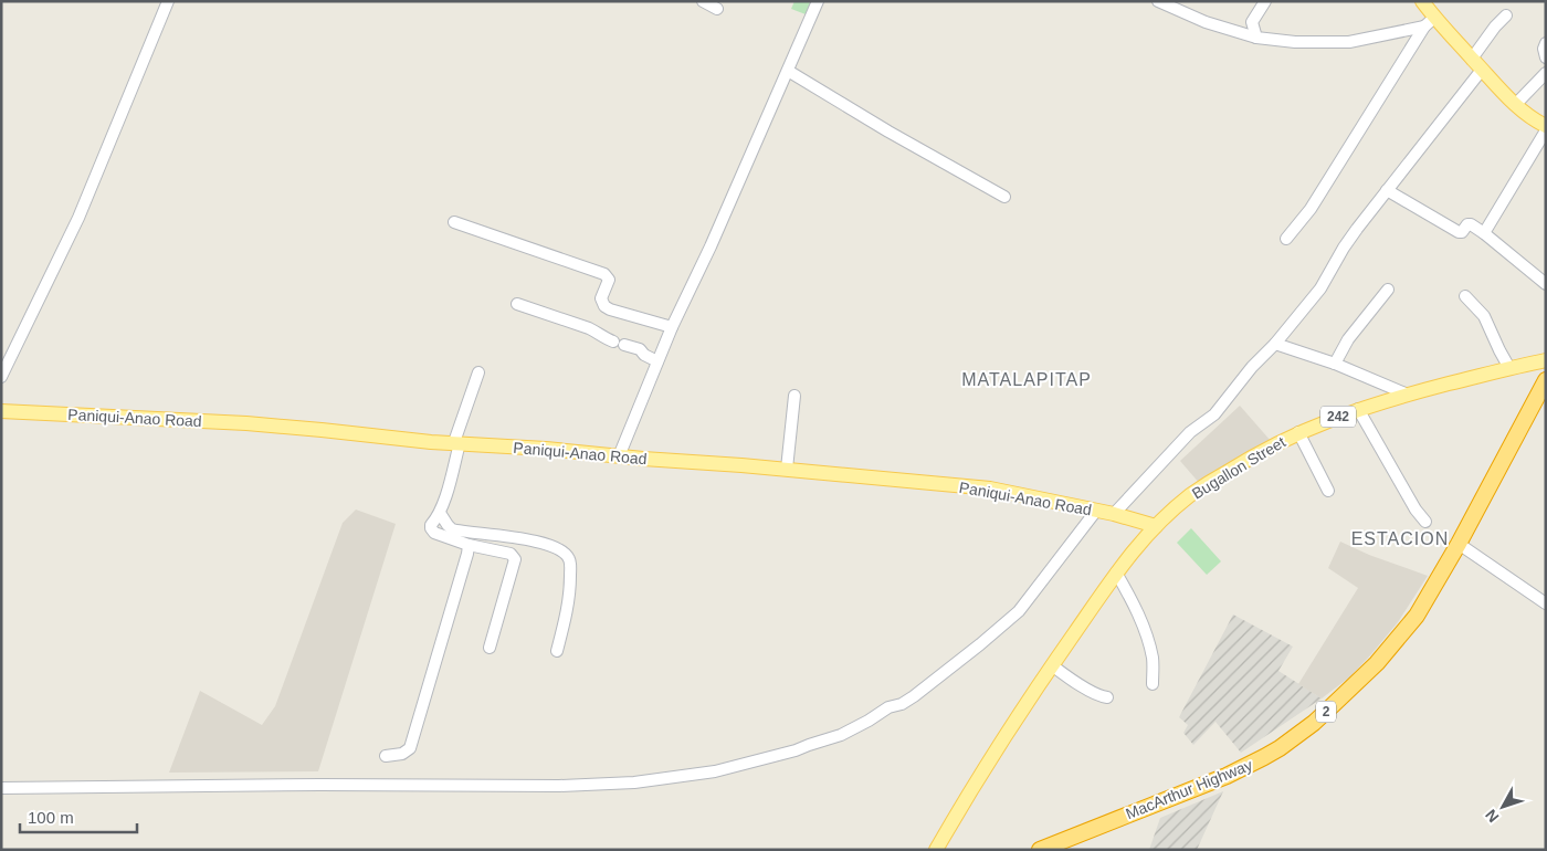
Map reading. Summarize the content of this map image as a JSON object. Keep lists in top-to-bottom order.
{
  "streets": {
    "highway": ["2", "MacArthur Highway"],
    "main road": ["242", "Paniqui-Anao Road", "Bugallon Street"]
  },
  "crossings": [
    ["Paniqui-Anao Road", "Bugallon Street"]
  ],
  "districts": ["MATALAPITAP", "ESTACION"],
  "scale_bar": "100 m",
  "north": "bottom left"
}
